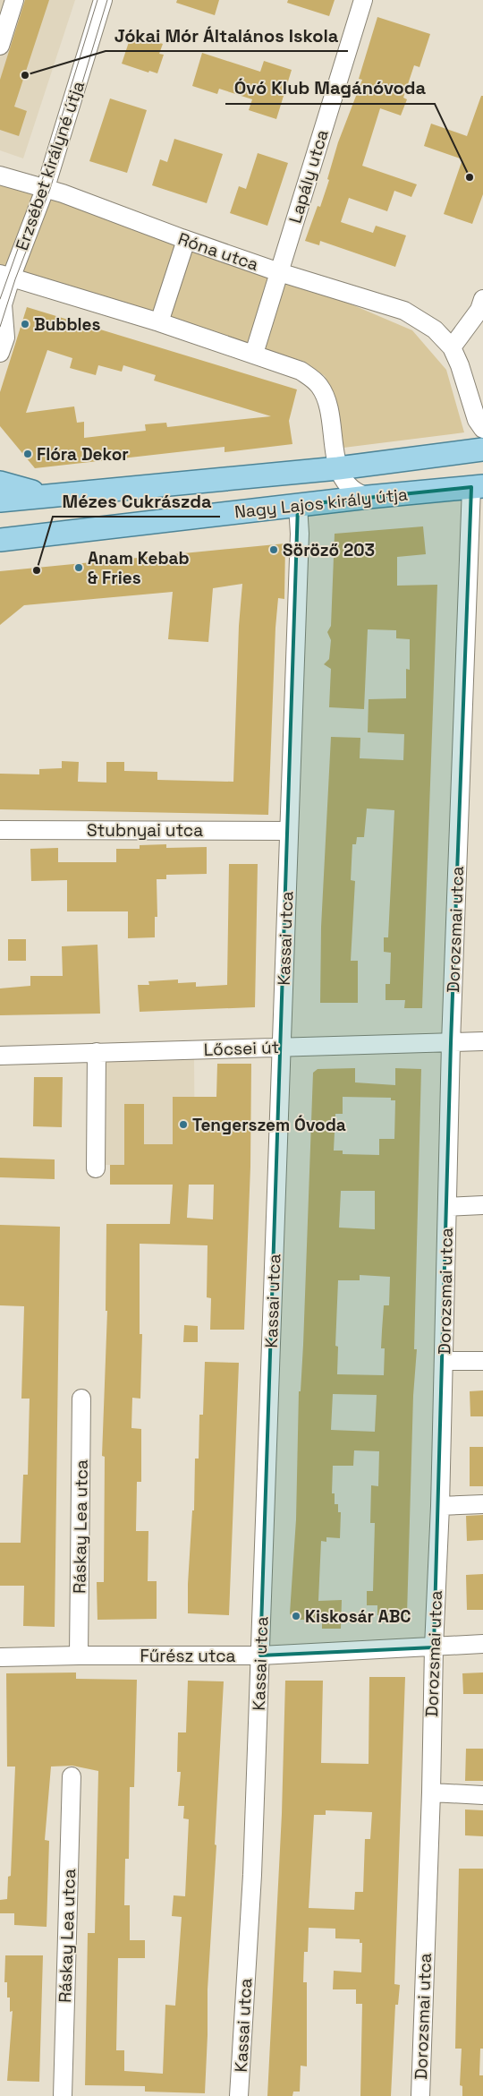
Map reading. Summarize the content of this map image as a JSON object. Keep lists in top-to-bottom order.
{
  "streets": {
    "main road": ["Nagy Lajos király útja"],
    "street": [
      "Erzsébet királyné útja",
      "Lapály utca",
      "Róna utca",
      "Stubnyai utca",
      "Dorozsmai utca",
      "Kassai utca",
      "Lőcsei út",
      "Ráskay Lea utca",
      "Fűrész utca"
    ]
  },
  "crossings": [
    ["Erzsébet királyné útja", "Róna utca"],
    ["Lapály utca", "Róna utca"],
    ["Nagy Lajos király útja", "Dorozsmai utca"],
    ["Nagy Lajos király útja", "Kassai utca"],
    ["Stubnyai utca", "Kassai utca"],
    ["Dorozsmai utca", "Lőcsei út"],
    ["Dorozsmai utca", "Fűrész utca"],
    ["Kassai utca", "Lőcsei út"],
    ["Kassai utca", "Fűrész utca"],
    ["Ráskay Lea utca", "Fűrész utca"]
  ],
  "places": [
    "Jókai Mór Általános Iskola",
    "Óvó Klub Magánóvoda",
    "Bubbles",
    "Flóra Dekor",
    "Söröző 203",
    "Anam Kebab & Fries",
    "Mézes Cukrászda",
    "Tengerszem Óvoda",
    "Kiskosár ABC"
  ]
}
